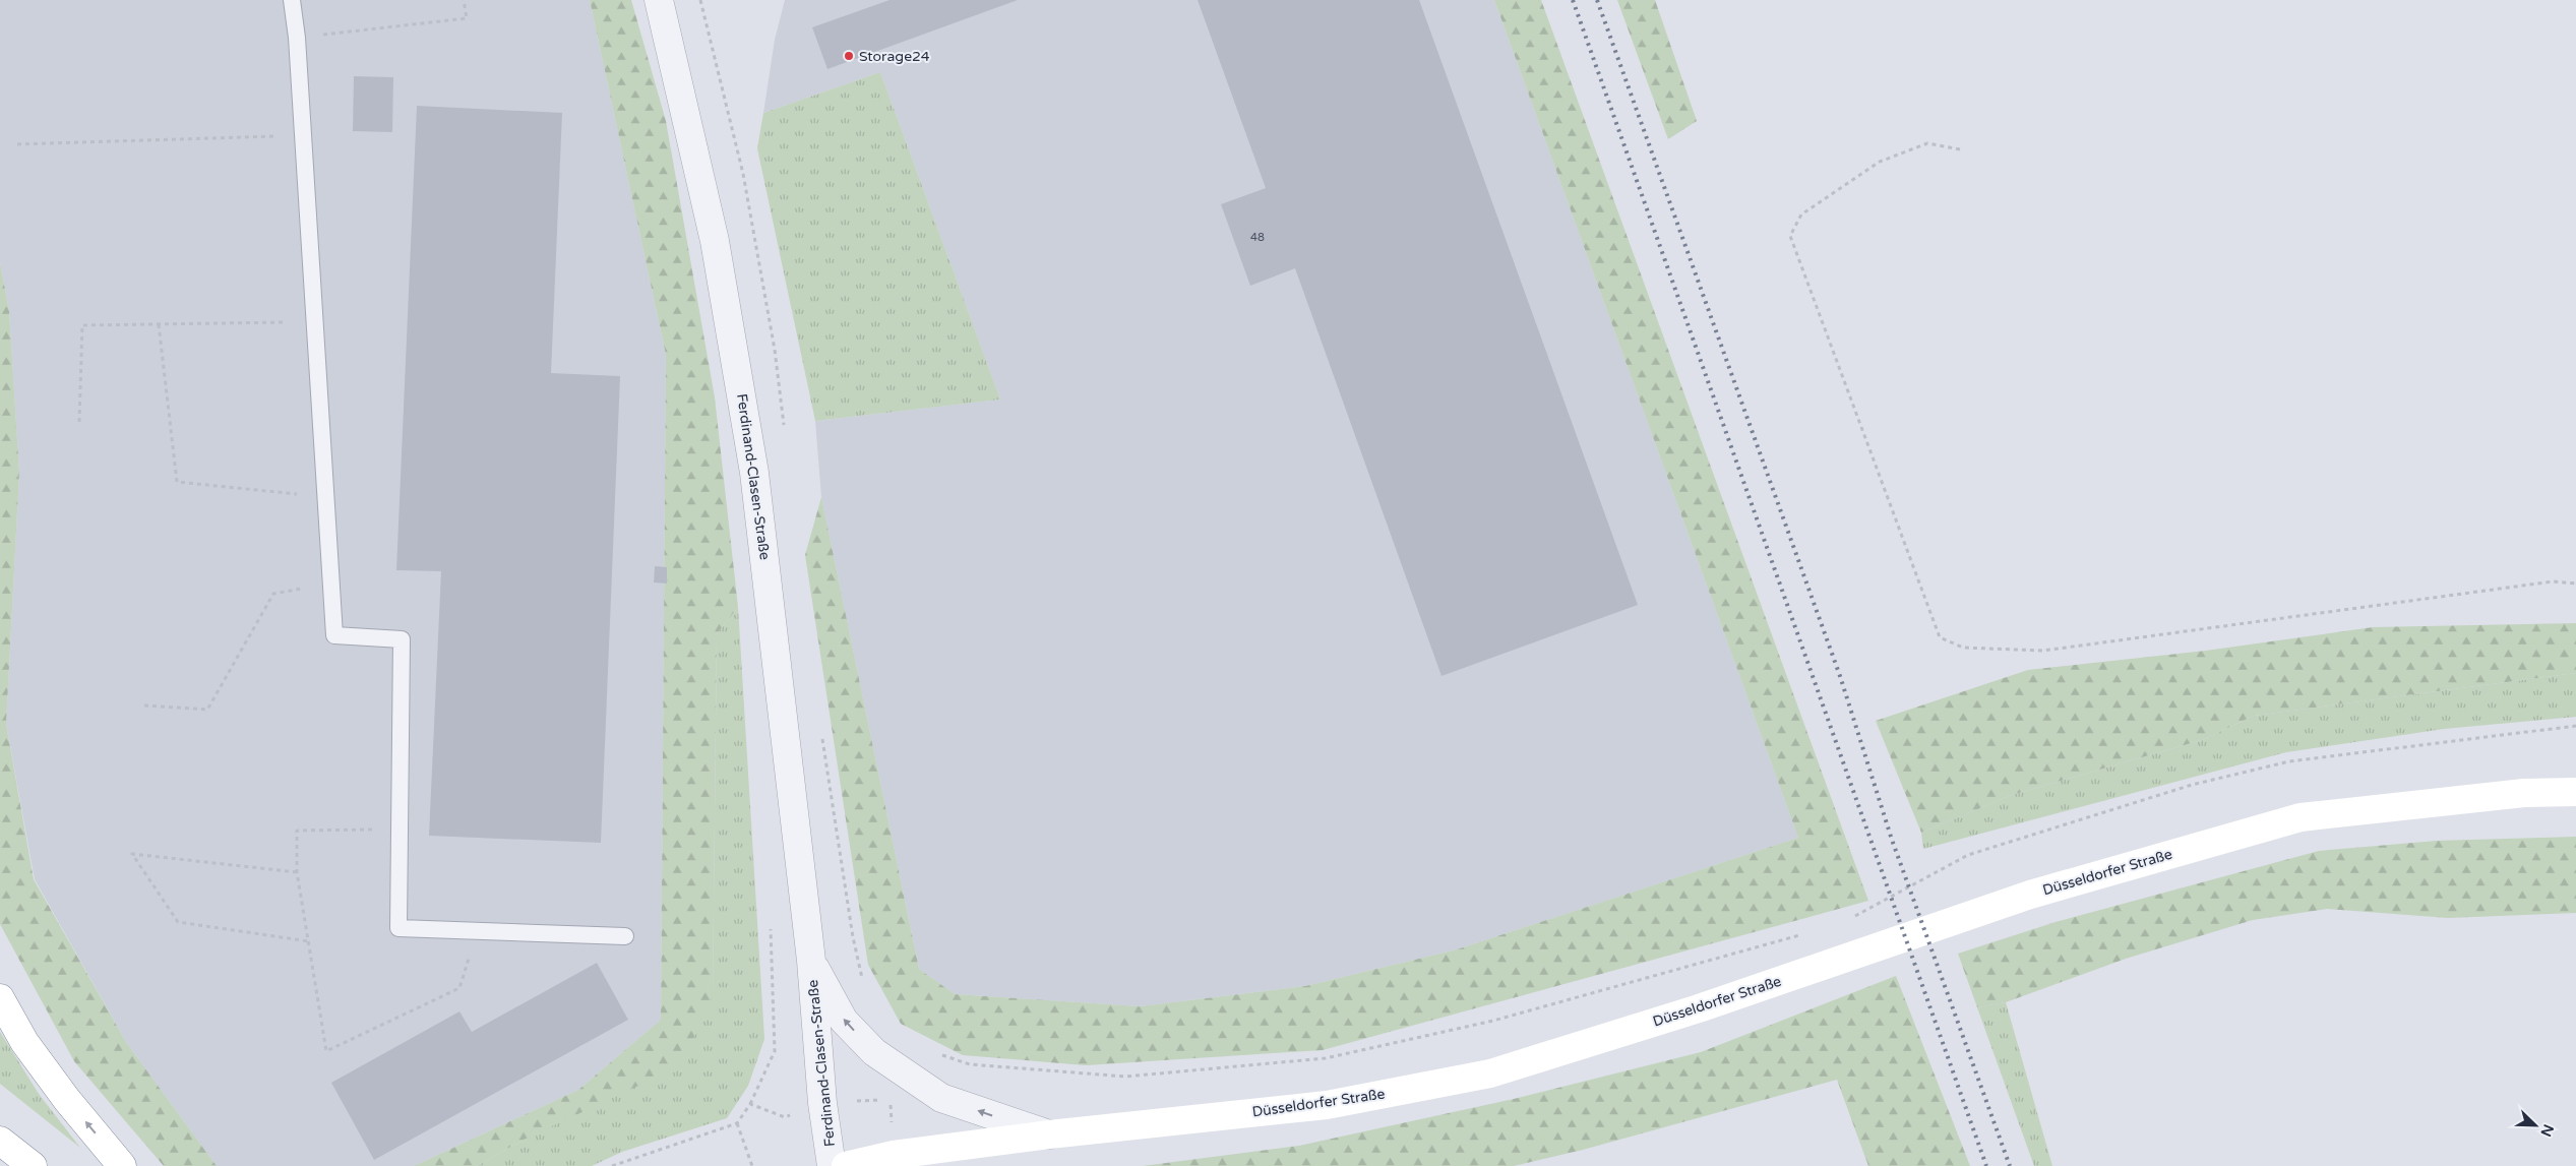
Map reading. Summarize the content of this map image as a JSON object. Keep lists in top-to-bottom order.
{
  "streets": {
    "main road": ["Düsseldorfer Straße"],
    "street": ["Ferdinand-Clasen-Straße"]
  },
  "crossings": [
    ["Ferdinand-Clasen-Straße", "Düsseldorfer Straße"]
  ],
  "places": ["Storage24"],
  "house_numbers": ["48"],
  "north": "bottom right"
}
